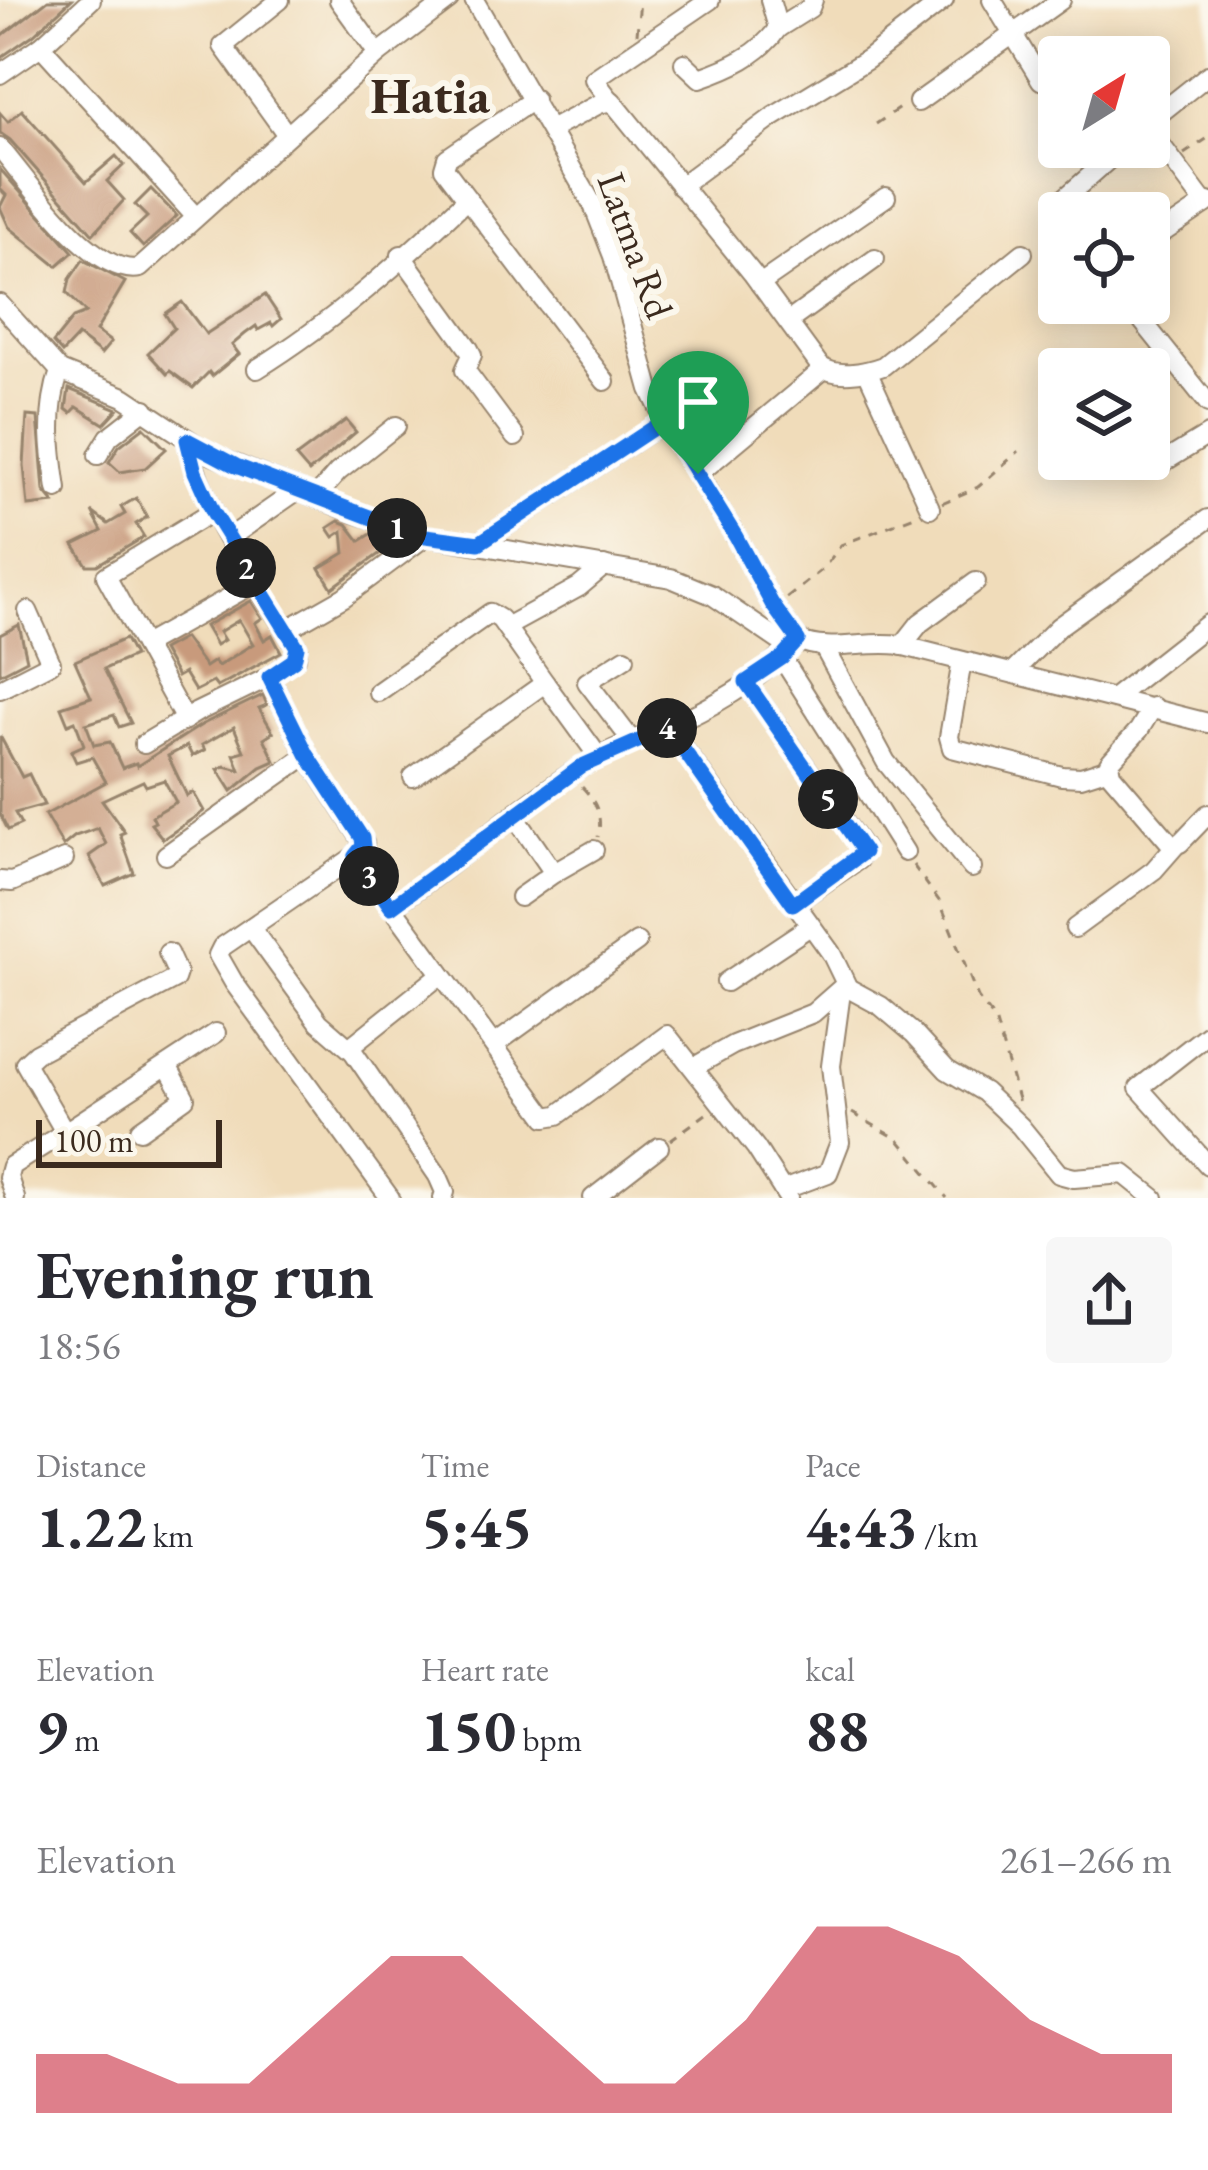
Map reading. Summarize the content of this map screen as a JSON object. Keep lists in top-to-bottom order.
{
  "streets": {
    "street": ["Latma Rd"]
  },
  "districts": ["Hatia"],
  "scale_bar": "100 m",
  "north": "top right",
  "page": {
    "pins": [
      "1",
      "2",
      "4",
      "5",
      "3"
    ],
    "scale": "100 m",
    "heading": ["Evening run", "18:56"],
    "stats": [
      ["Distance", "1.22 km"],
      ["Time", "5:45"],
      ["Pace", "4:43 /km"],
      ["Elevation", "9 m"],
      ["Heart rate", "150 bpm"],
      ["kcal", "88"]
    ],
    "chart": ["Elevation", "261–266 m"]
  }
}
